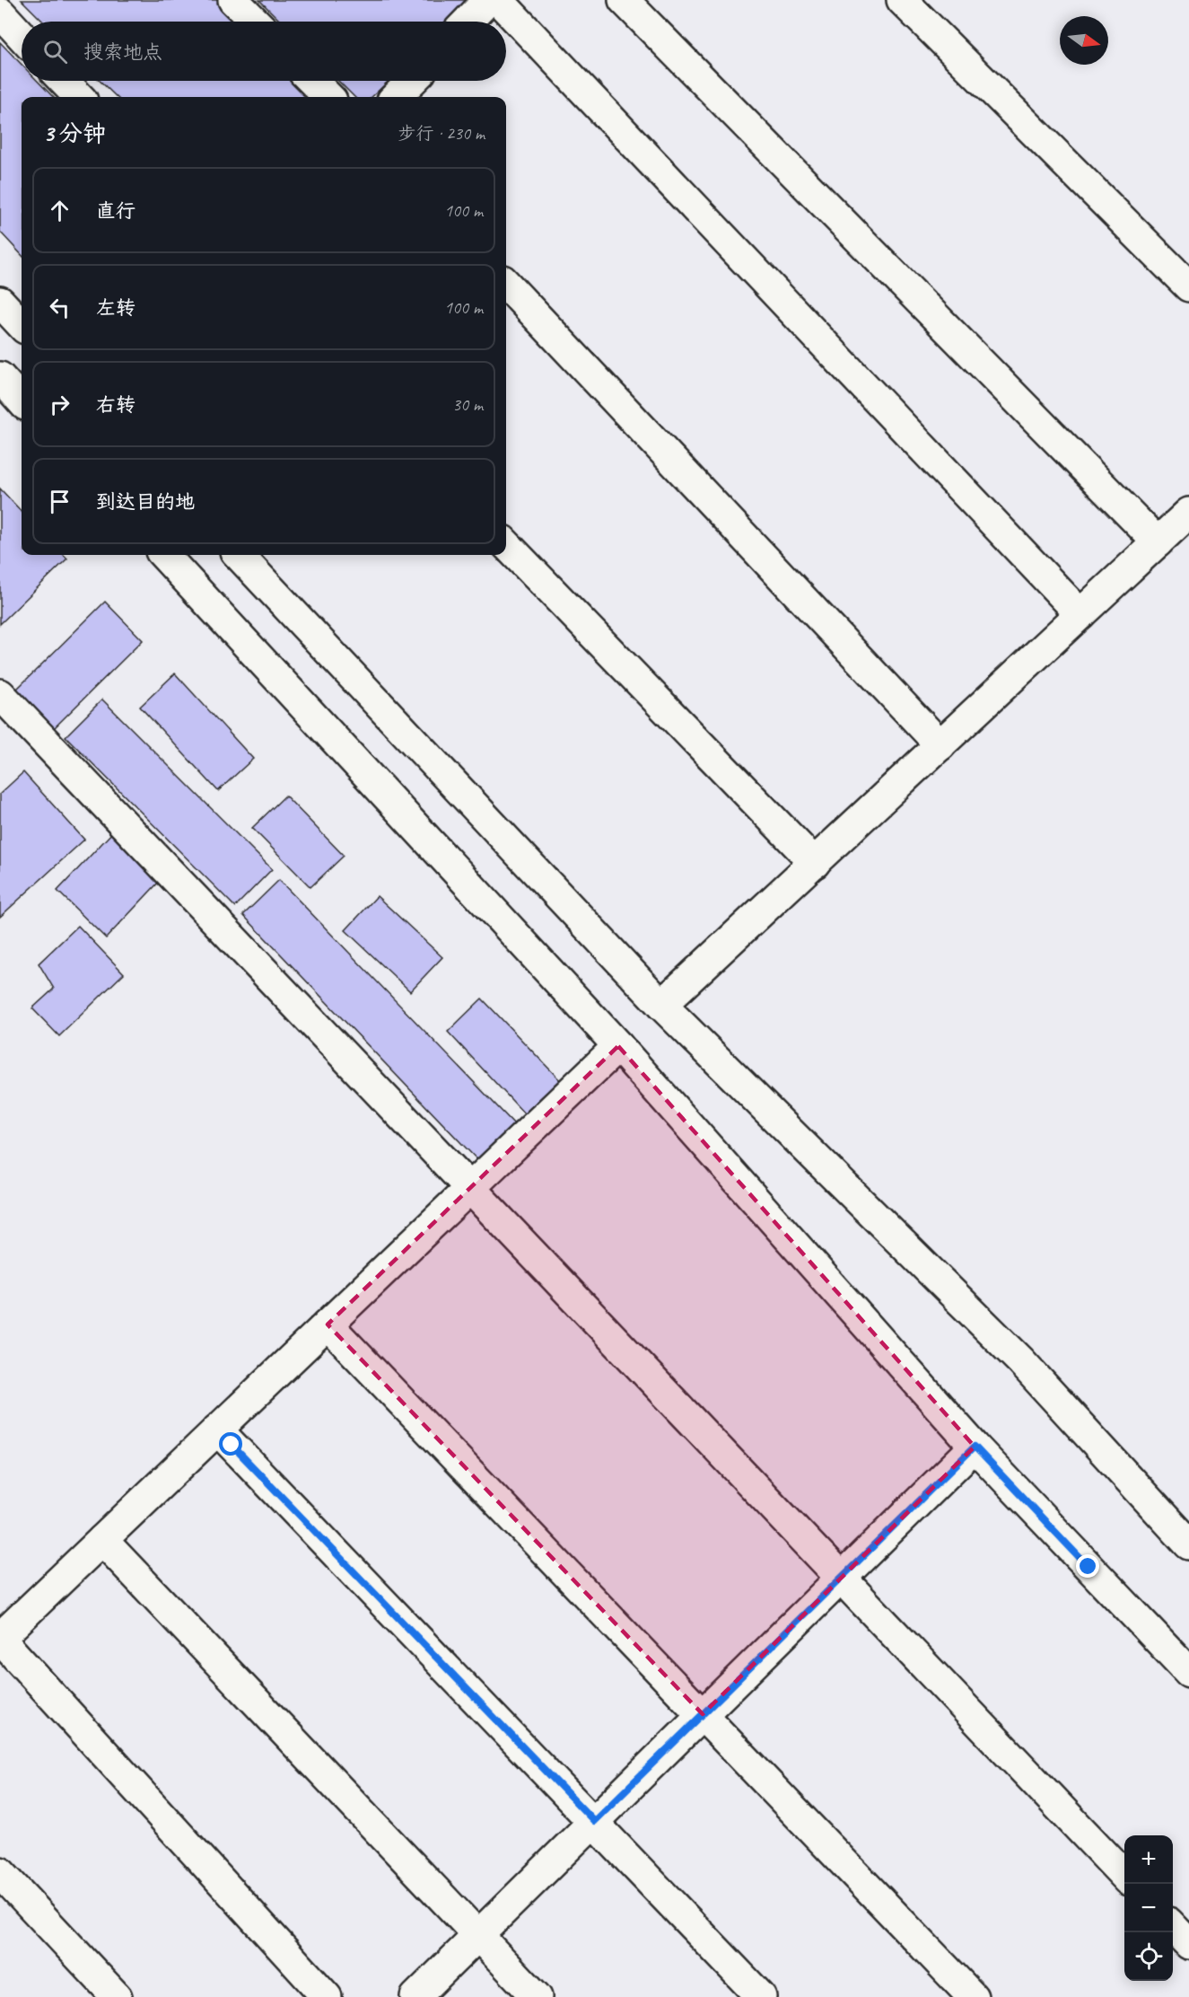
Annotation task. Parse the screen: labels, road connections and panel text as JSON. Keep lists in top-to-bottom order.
{
  "north": "right",
  "page": {
    "search": "搜索地点",
    "heading": ["3 分钟", "步行 · 230 m"],
    "list": [
      ["直行", "100 m"],
      ["左转", "100 m"],
      ["右转", "30 m"],
      "到达目的地"
    ],
    "map_buttons": ["+", "−"]
  }
}
